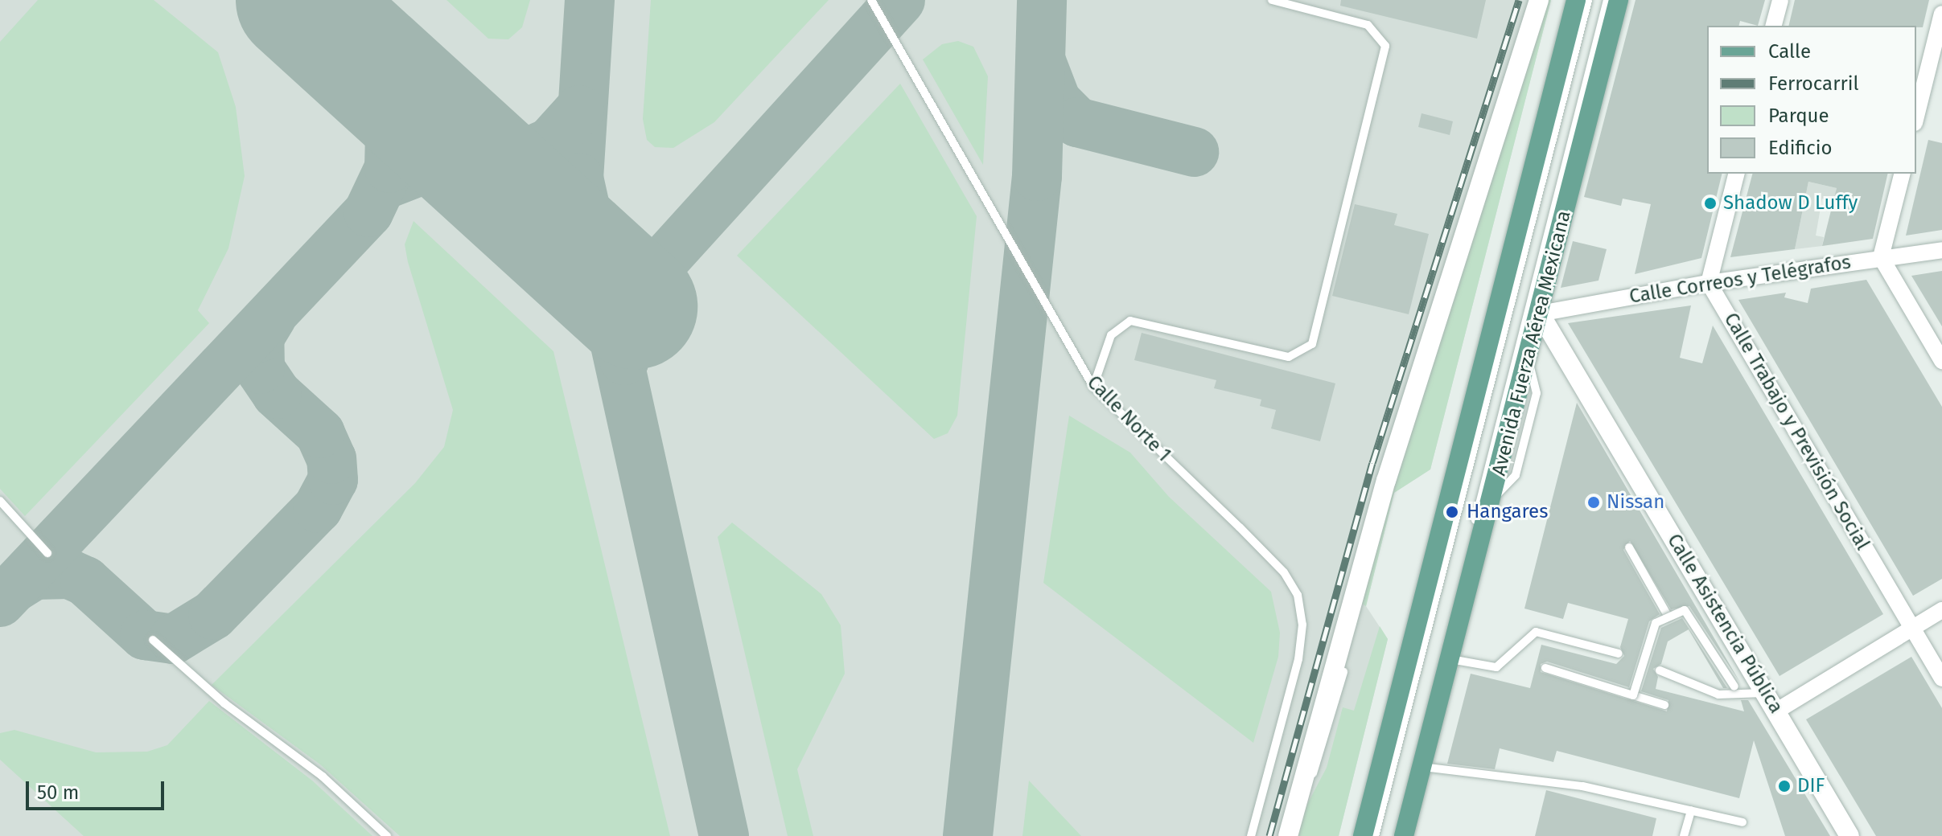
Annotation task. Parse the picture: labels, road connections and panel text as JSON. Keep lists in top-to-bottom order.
{
  "streets": {
    "main road": ["Avenida Fuerza Aérea Mexicana"],
    "street": ["Calle Correos y Telégrafos", "Calle Trabajo y Previsión Social", "Calle Asistencia Pública"],
    "lane": ["Calle Norte 1"]
  },
  "crossings": [
    ["Calle Correos y Telégrafos", "Avenida Fuerza Aérea Mexicana"],
    ["Calle Correos y Telégrafos", "Calle Trabajo y Previsión Social"],
    ["Calle Correos y Telégrafos", "Calle Asistencia Pública"],
    ["Avenida Fuerza Aérea Mexicana", "Calle Asistencia Pública"]
  ],
  "places": [
    "Shadow D Luffy",
    "Nissan",
    "Hangares",
    "DIF"
  ],
  "legend": [
    "Calle",
    "Ferrocarril",
    "Parque",
    "Edificio"
  ],
  "scale_bar": "50 m"
}
